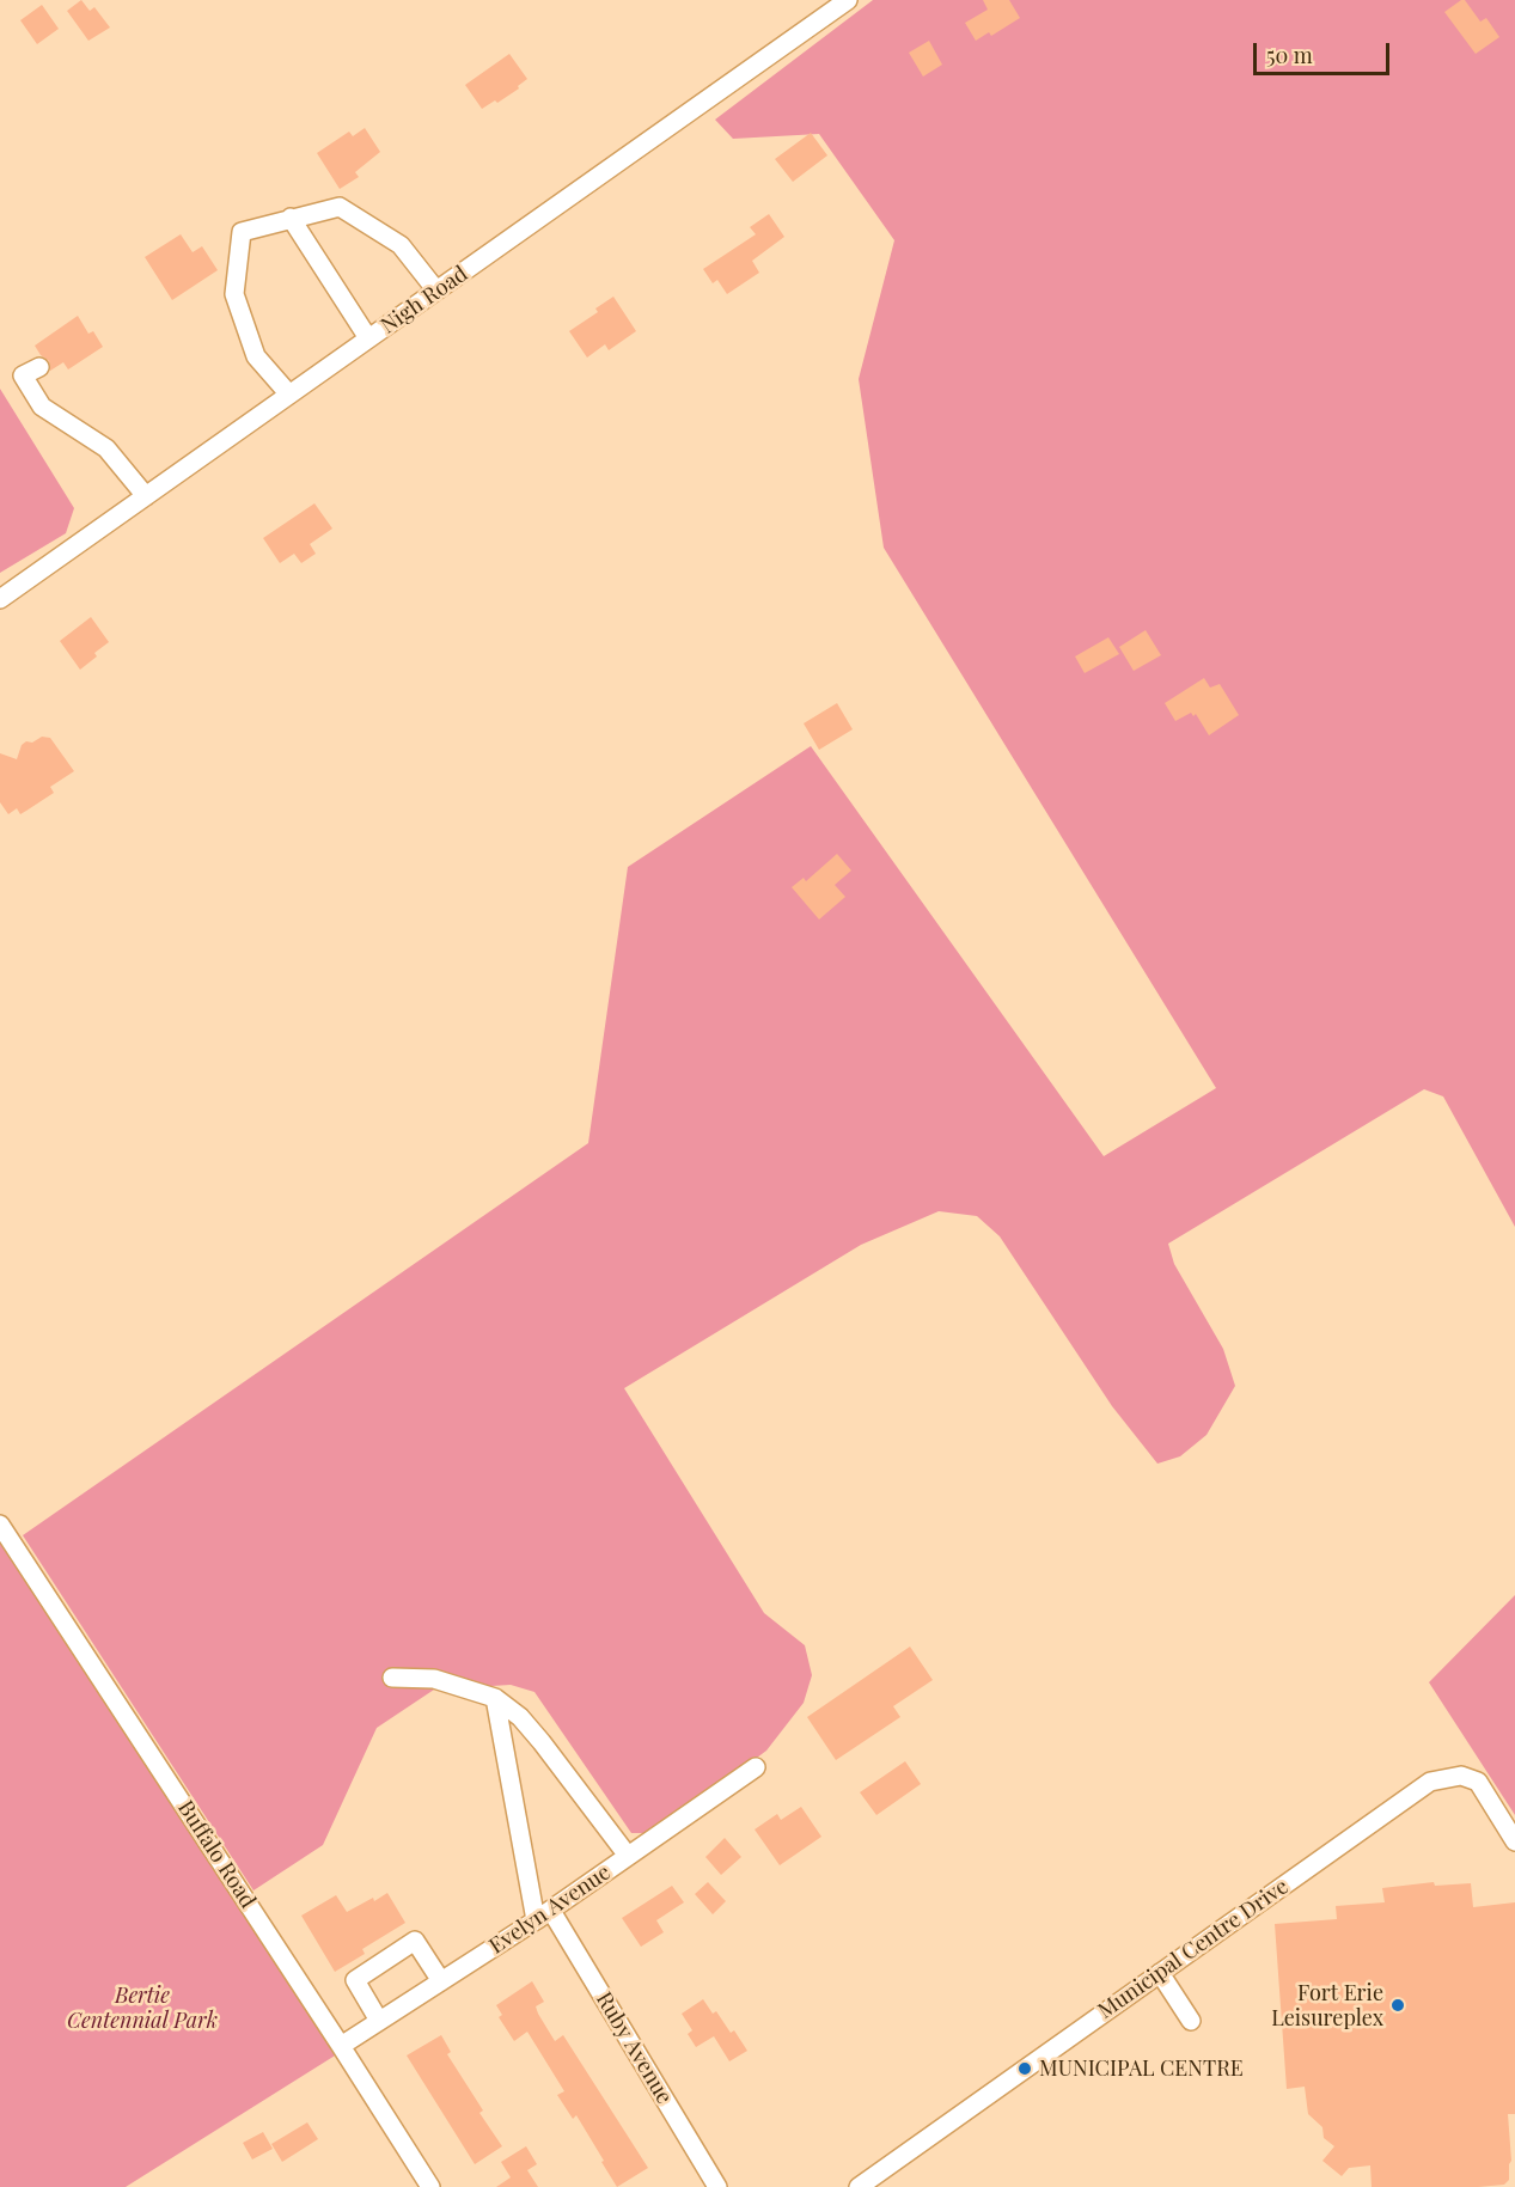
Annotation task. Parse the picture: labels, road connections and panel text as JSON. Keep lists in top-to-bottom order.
{
  "streets": {
    "street": [
      "Nigh Road",
      "Buffalo Road",
      "Evelyn Avenue",
      "Municipal Centre Drive",
      "Ruby Avenue"
    ]
  },
  "crossings": [
    ["Buffalo Road", "Evelyn Avenue"],
    ["Evelyn Avenue", "Ruby Avenue"]
  ],
  "parks": ["Bertie Centennial Park"],
  "places": ["Fort Erie Leisureplex", "MUNICIPAL CENTRE"],
  "scale_bar": "50 m"
}
